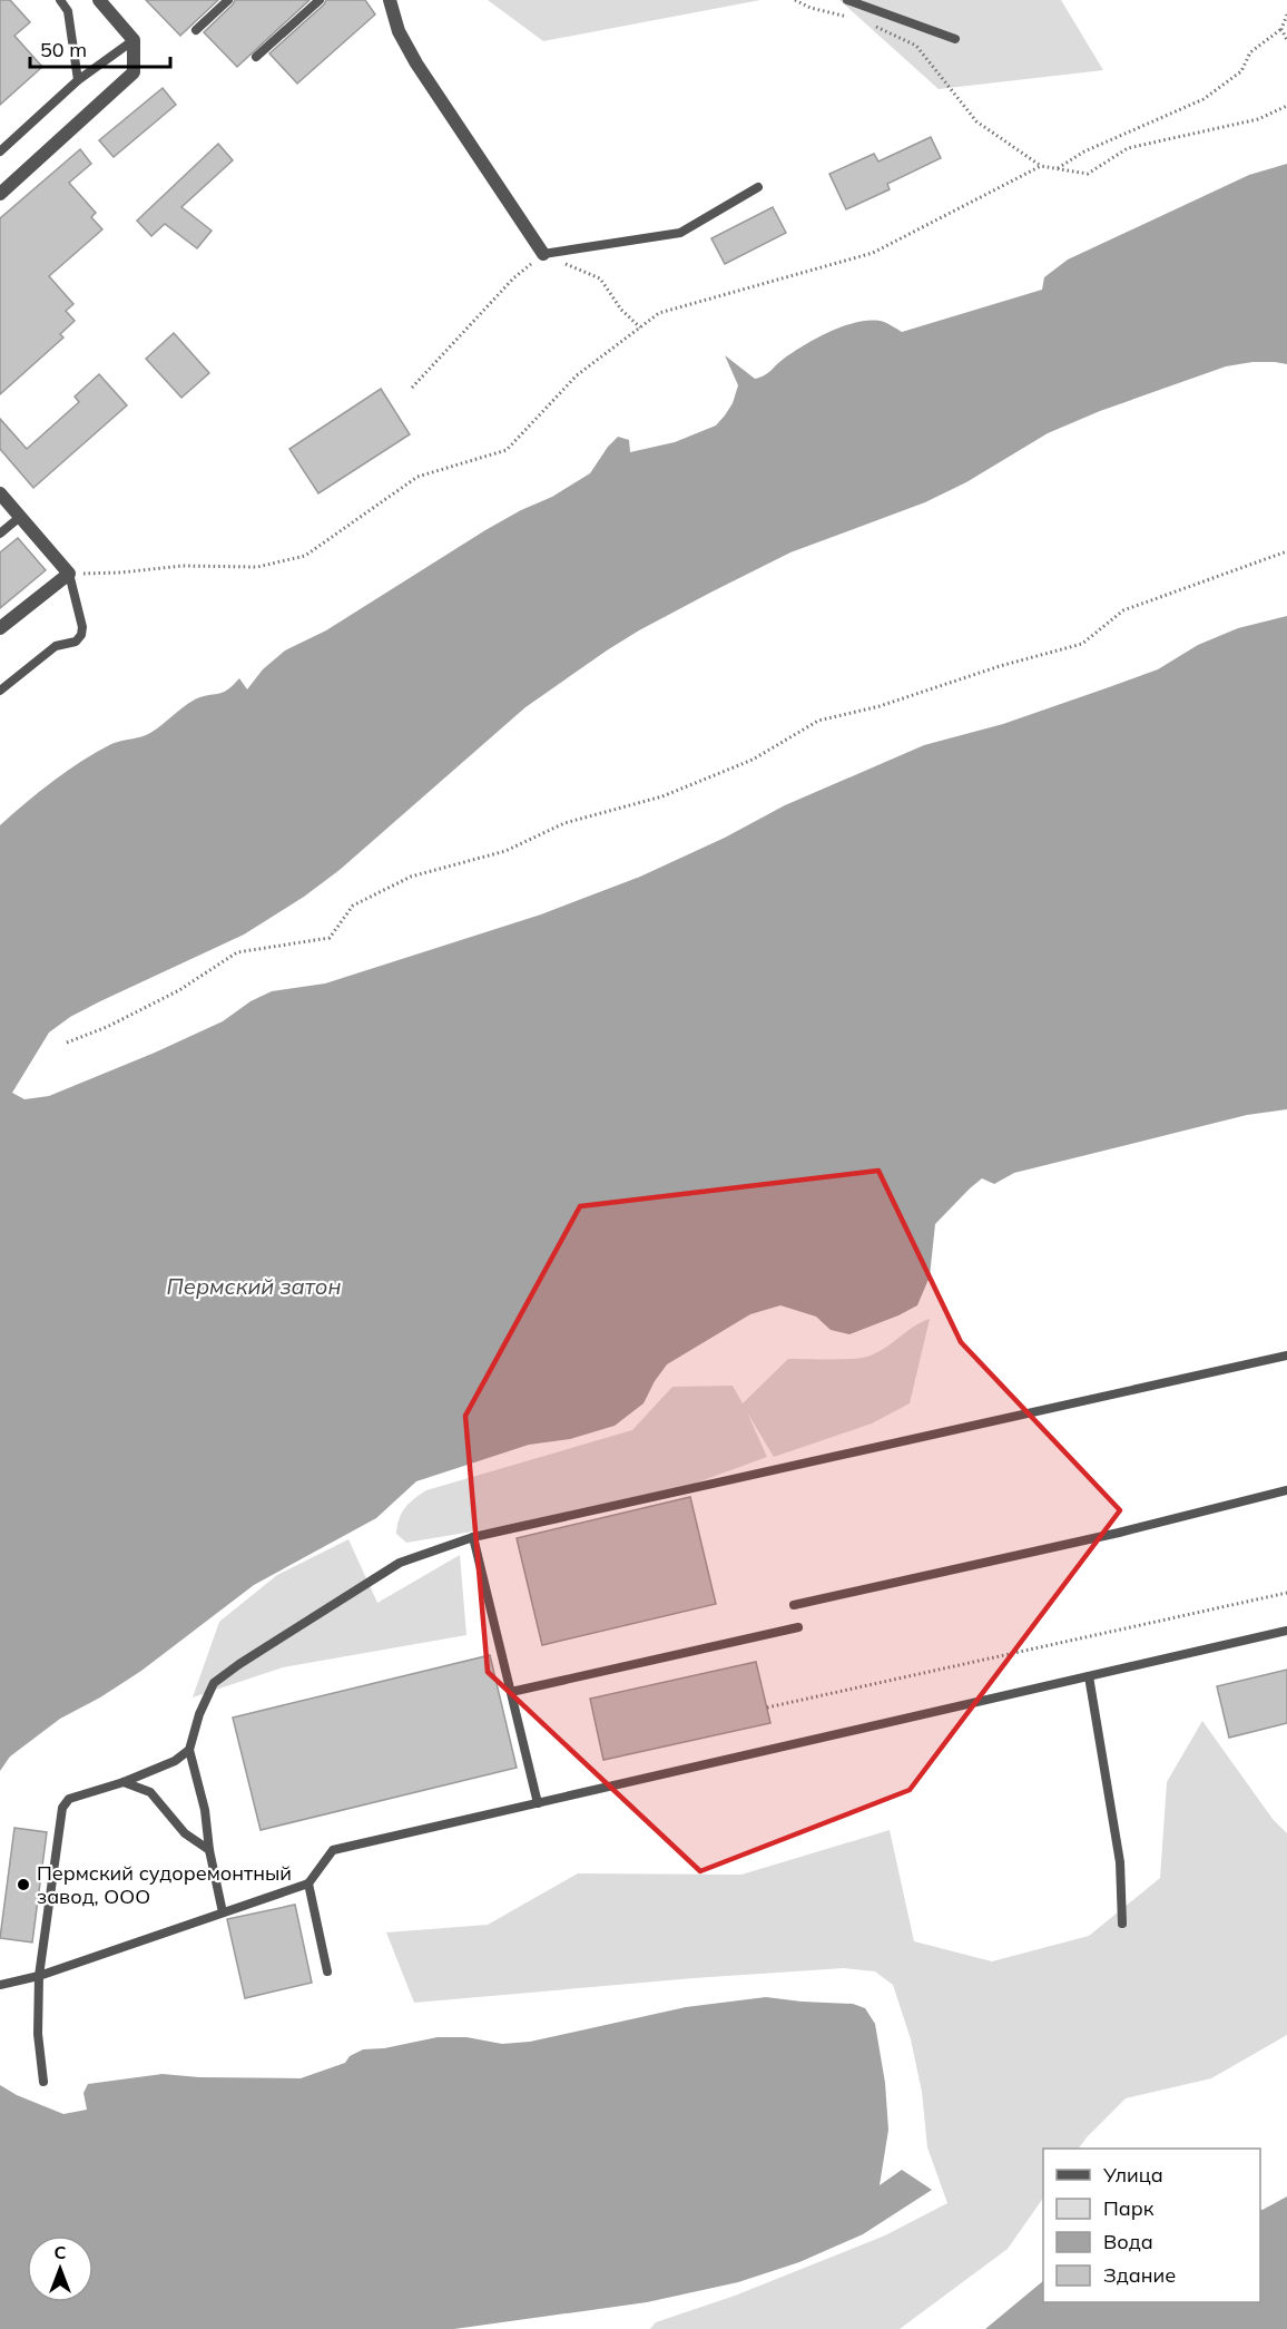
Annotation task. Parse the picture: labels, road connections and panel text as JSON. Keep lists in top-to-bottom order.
{
  "water": ["Пермский затон"],
  "places": ["Пермский судоремонтный завод, ООО"],
  "legend": [
    "Улица",
    "Парк",
    "Вода",
    "Здание"
  ],
  "scale_bar": "50 m",
  "north": "top"
}
